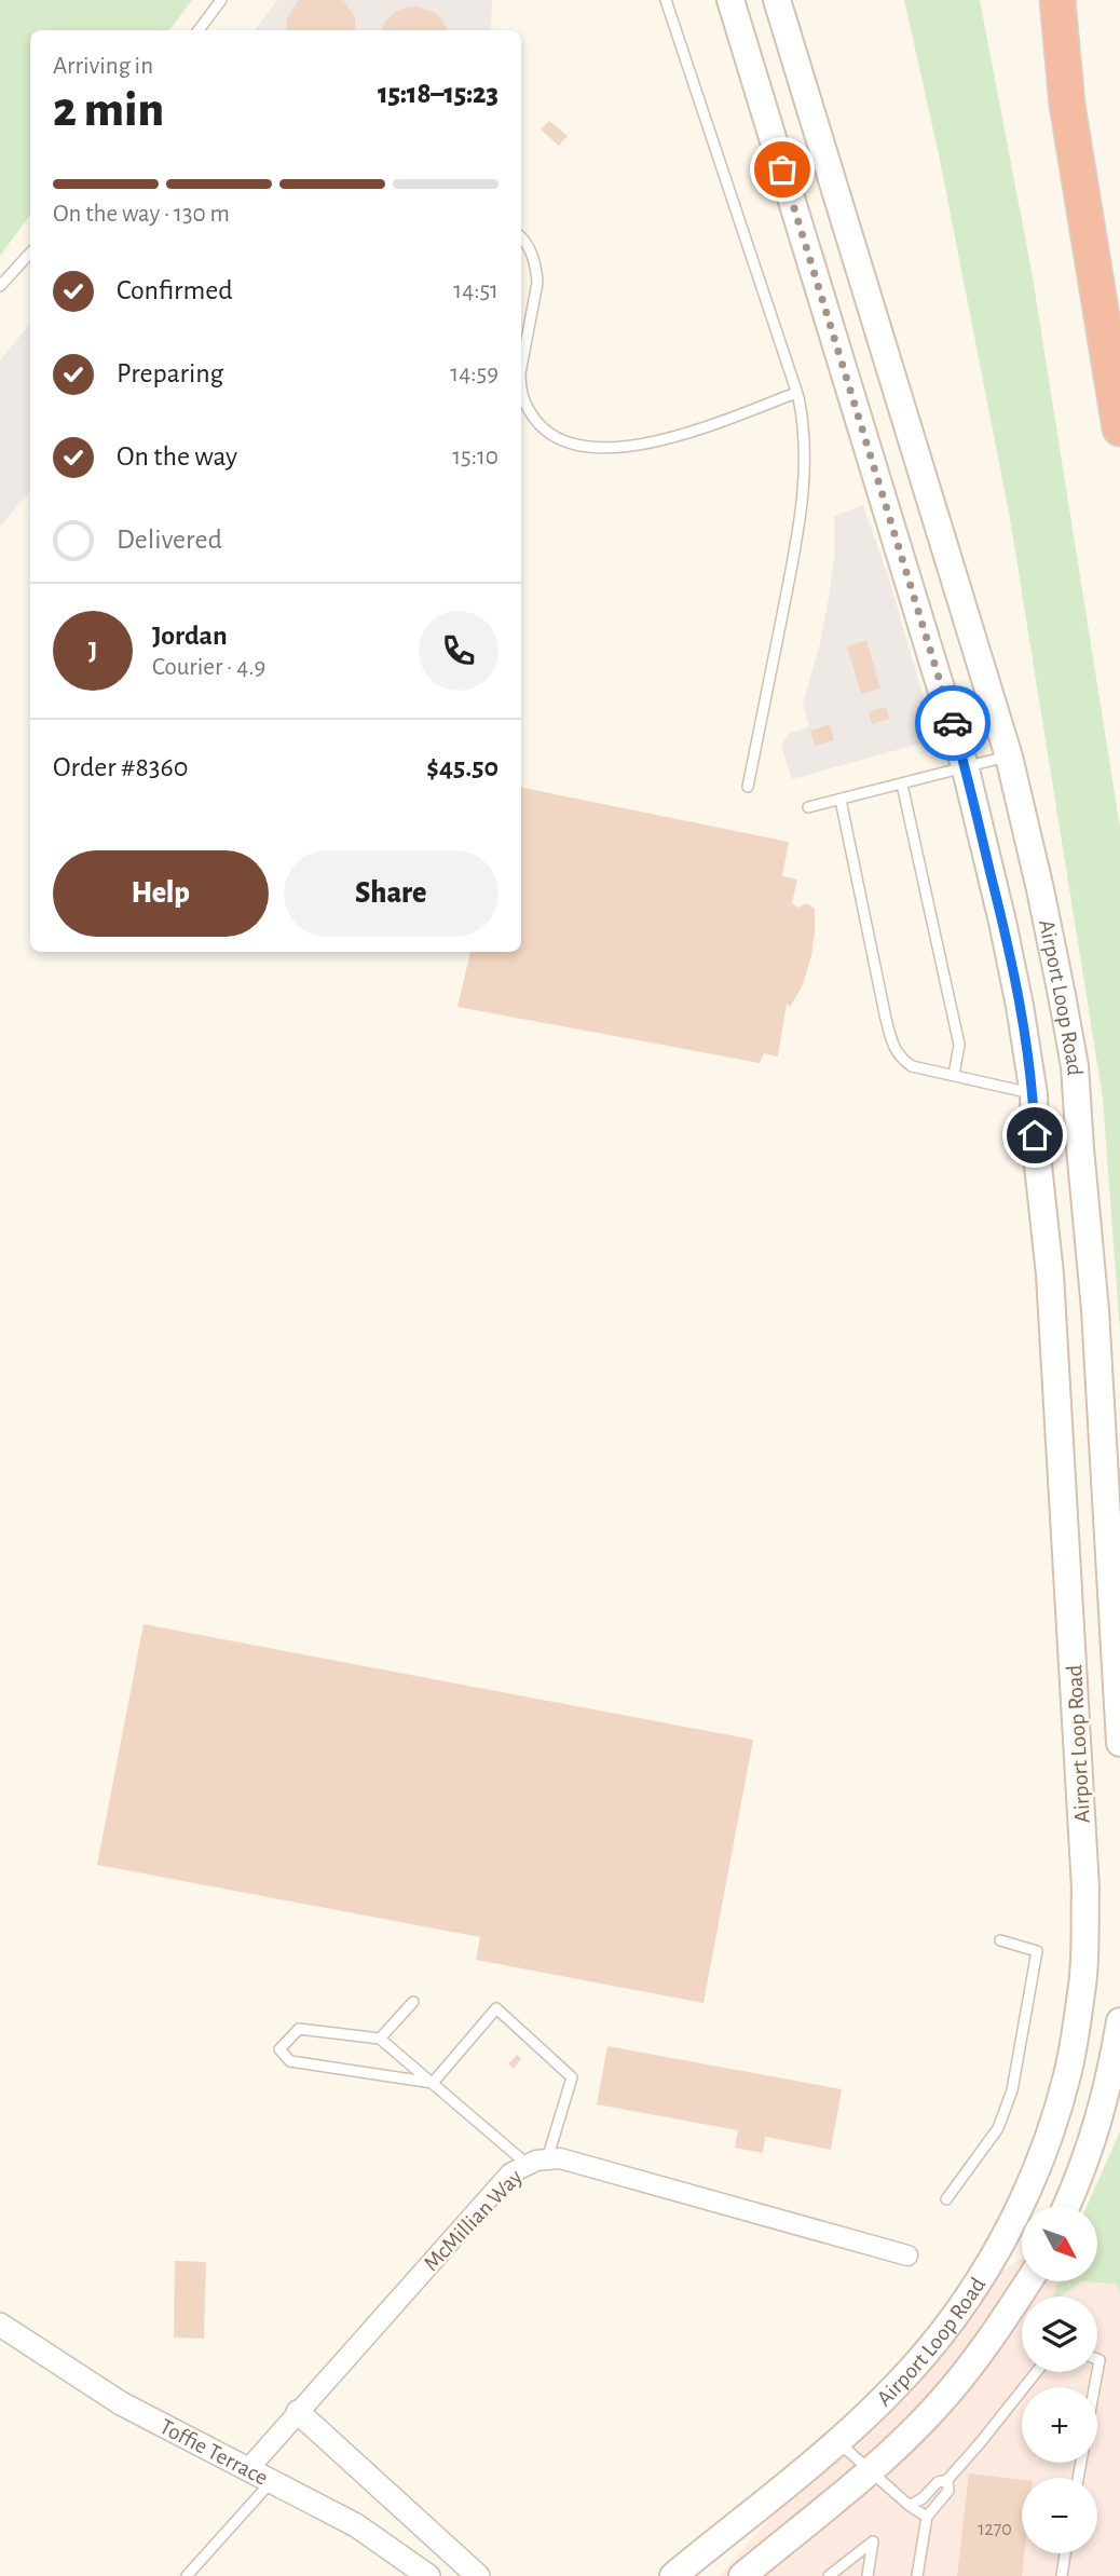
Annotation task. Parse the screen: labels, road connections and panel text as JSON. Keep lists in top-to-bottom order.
{
  "streets": {
    "main road": ["Airport Loop Road"],
    "street": ["McMillian Way", "Toffie Terrace"]
  },
  "crossings": [
    ["McMillian Way", "Toffie Terrace"]
  ],
  "house_numbers": ["1270"],
  "north": "bottom right",
  "page": {
    "heading": ["2 min", "Arriving in", "15:18–15:23"],
    "panel": [
      "Jordan",
      "Courier · 4.9",
      "Order #8360",
      "$45.50"
    ],
    "bar": "On the way · 130 m",
    "list": [
      ["Confirmed", "14:51"],
      ["Preparing", "14:59"],
      ["On the way", "15:10"],
      "Delivered"
    ],
    "round": "J",
    "buttons": ["Help", "Share"],
    "map_buttons": ["+", "−"]
  }
}
